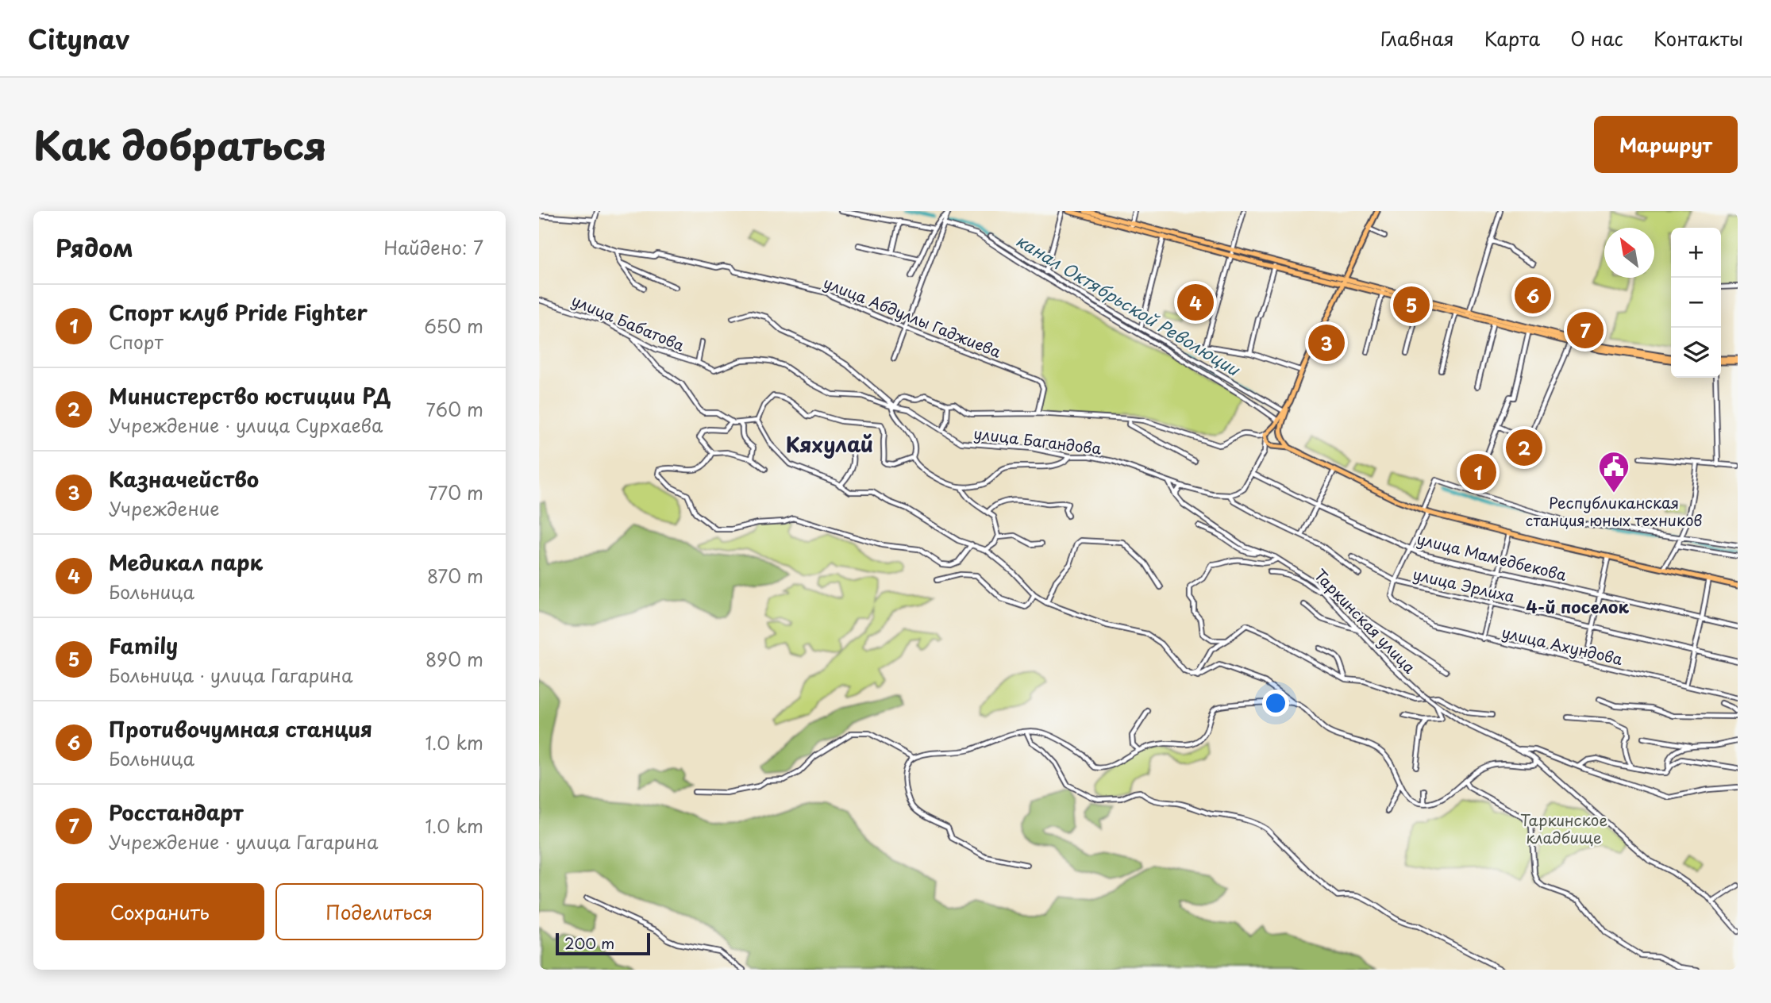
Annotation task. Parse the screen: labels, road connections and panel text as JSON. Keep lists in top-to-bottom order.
{
  "streets": {
    "street": [
      "улица Абдуллы Гаджиева",
      "улица Бабатова",
      "улица Багандова",
      "улица Мамедбекова",
      "улица Эрлиха",
      "Таркинская улица",
      "улица Ахундова"
    ]
  },
  "crossings": [
    ["улица Бабатова", "улица Багандова"],
    ["улица Багандова", "Таркинская улица"],
    ["улица Эрлиха", "улица Ахундова"]
  ],
  "districts": ["Кяхулай", "4-й поселок"],
  "water": ["канал Октябрьской Революции"],
  "parks": ["Таркинское кладбище"],
  "places": {
    "public building": ["Республиканская станция юных техников"]
  },
  "scale_bar": "200 m",
  "north": "top left",
  "page": {
    "header": "Citynav",
    "nav": [
      "Главная",
      "Карта",
      "О нас",
      "Контакты"
    ],
    "title": "Как добраться",
    "buttons": [
      "Маршрут",
      ["Сохранить", "Поделиться"]
    ],
    "heading": ["Рядом", "Найдено: 7"],
    "map_buttons": ["+", "−"],
    "pins": [
      "6",
      "4",
      "5",
      "7",
      "3",
      "2",
      "1"
    ],
    "list": [
      {
        "mark": "1",
        "name": "Спорт клуб Pride Fighter",
        "note": "Спорт",
        "value": "650 m"
      },
      {
        "mark": "2",
        "name": "Министерство юстиции РД",
        "note": "Учреждение · улица Сурхаева",
        "value": "760 m"
      },
      {
        "mark": "3",
        "name": "Казначейство",
        "note": "Учреждение",
        "value": "770 m"
      },
      {
        "mark": "4",
        "name": "Медикал парк",
        "note": "Больница",
        "value": "870 m"
      },
      {
        "mark": "5",
        "name": "Family",
        "note": "Больница · улица Гагарина",
        "value": "890 m"
      },
      {
        "mark": "6",
        "name": "Противочумная станция",
        "note": "Больница",
        "value": "1.0 km"
      },
      {
        "mark": "7",
        "name": "Росстандарт",
        "note": "Учреждение · улица Гагарина",
        "value": "1.0 km"
      }
    ],
    "scale": "200 m"
  }
}
